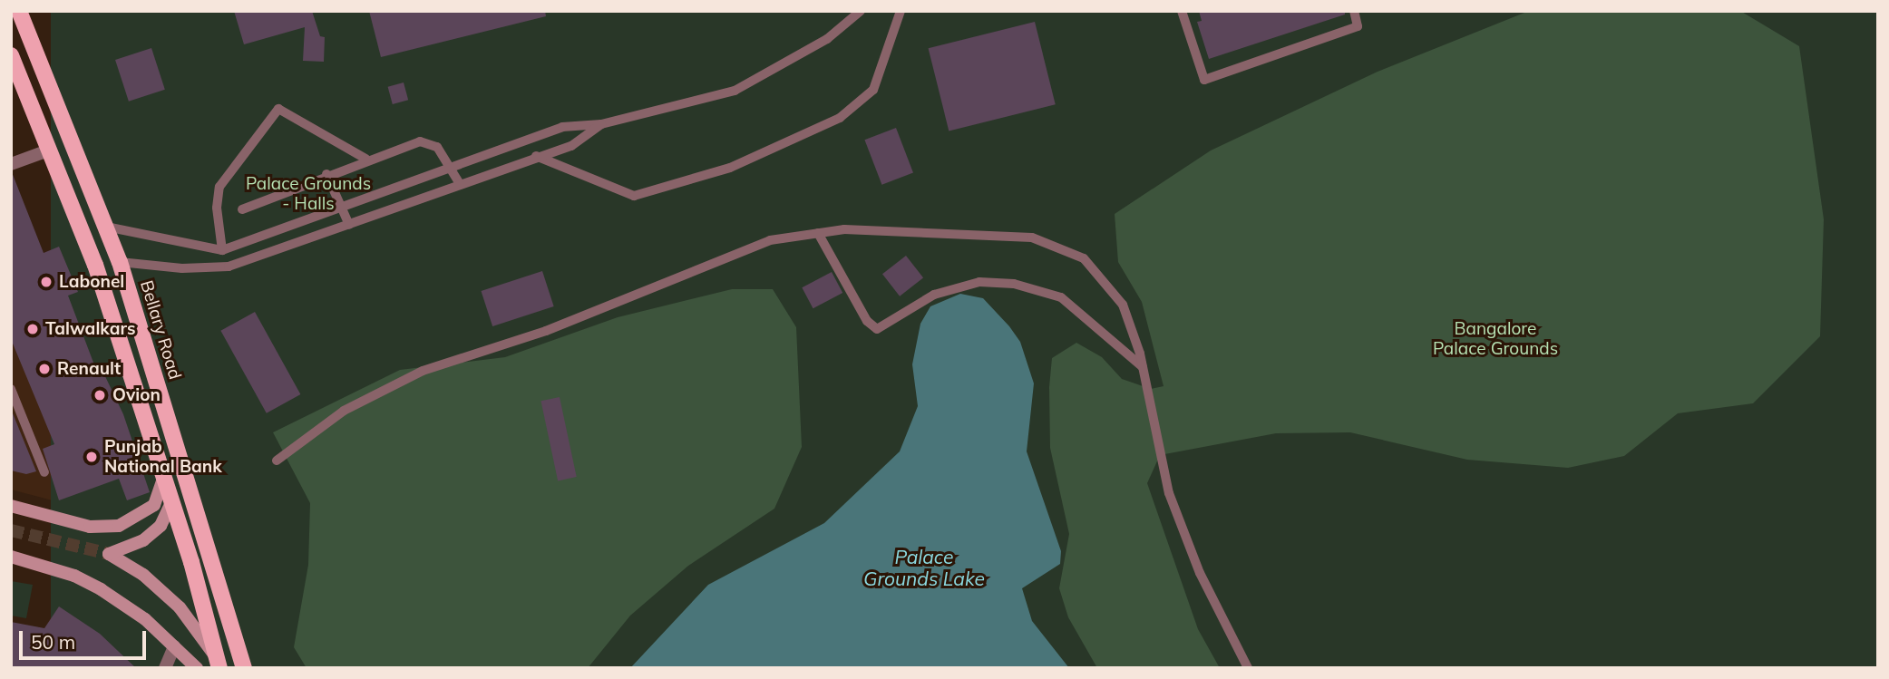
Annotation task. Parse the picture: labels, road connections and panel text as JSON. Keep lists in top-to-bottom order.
{
  "streets": {
    "main road": ["Bellary Road"]
  },
  "water": ["Palace Grounds Lake"],
  "parks": ["Palace Grounds - Halls", "Bangalore Palace Grounds"],
  "places": [
    "Labonel",
    "Talwalkars",
    "Renault",
    "Ovion",
    "Punjab National Bank"
  ],
  "scale_bar": "50 m"
}
